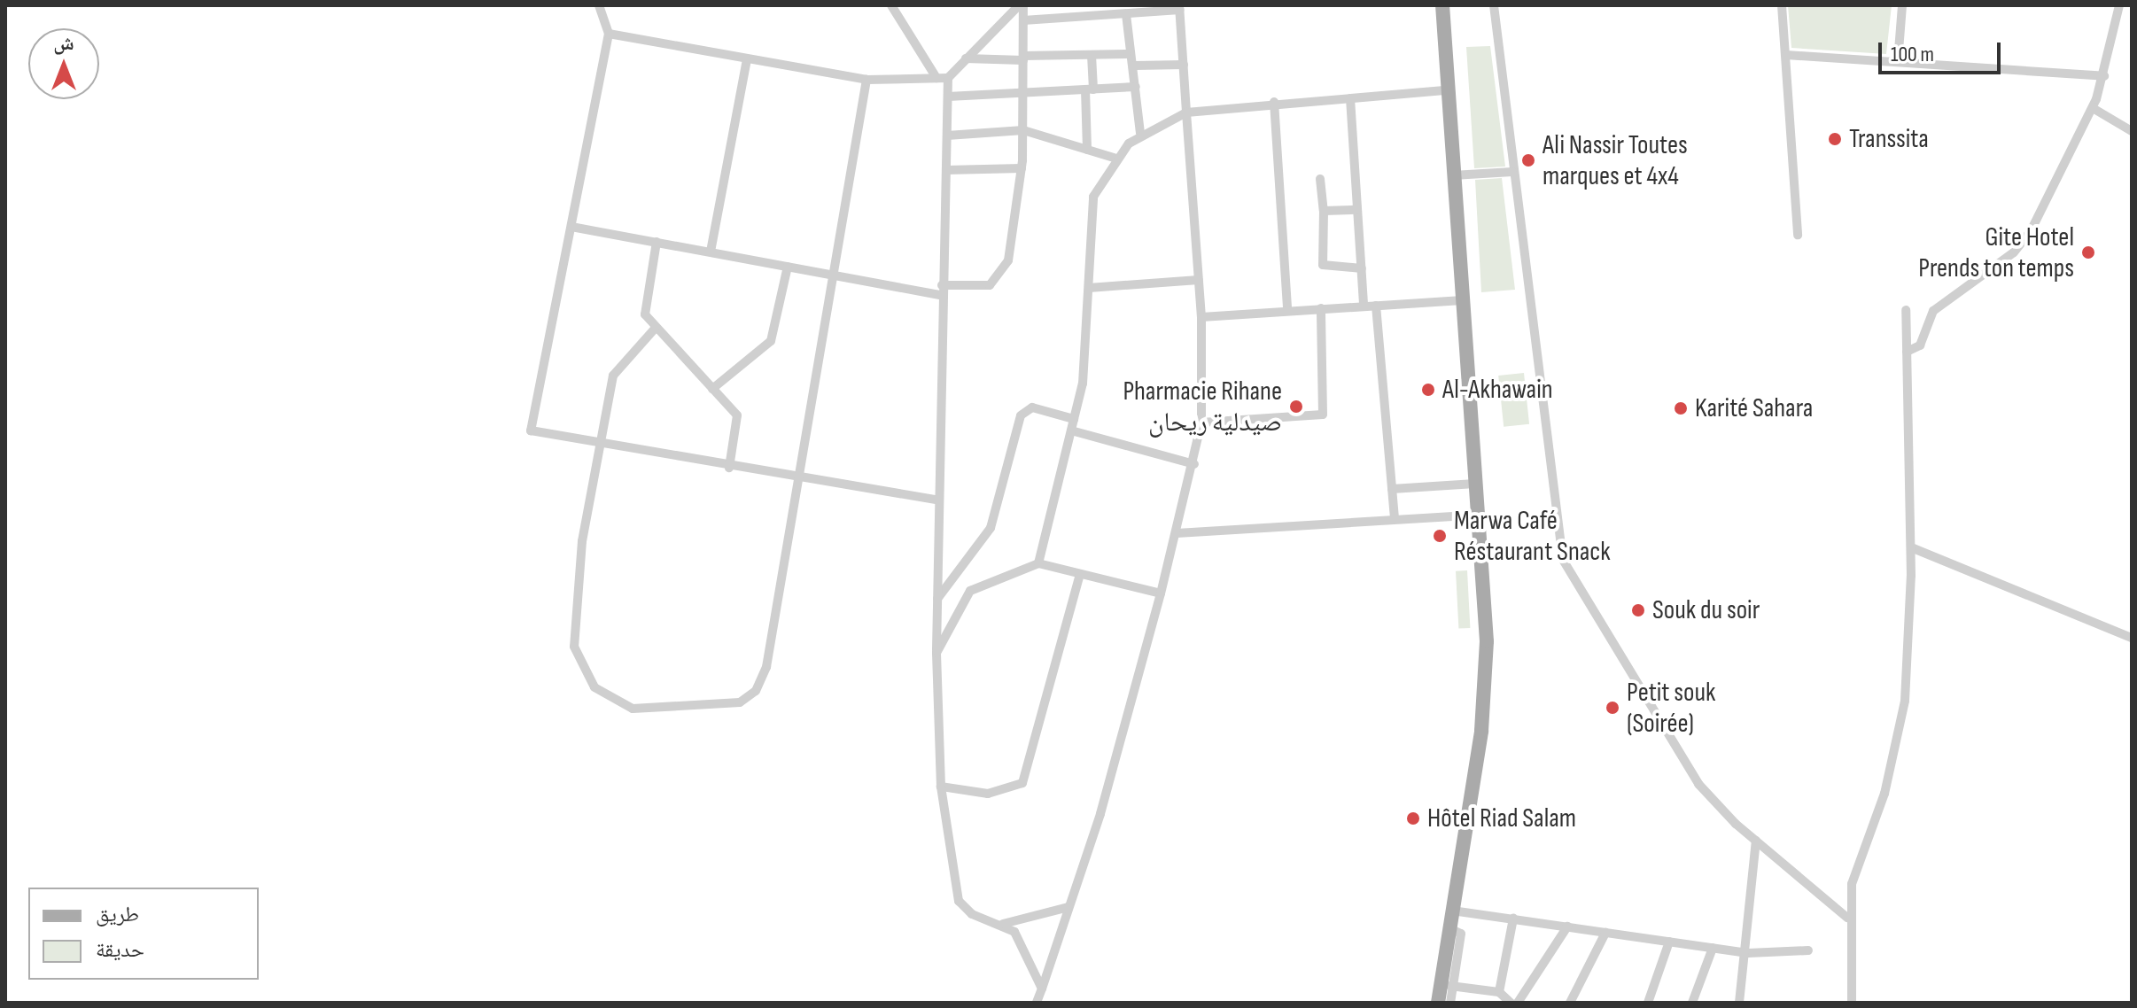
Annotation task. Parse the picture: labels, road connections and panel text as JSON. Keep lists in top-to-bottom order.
{
  "places": [
    "Transsita",
    "Ali Nassir Toutes marques et 4x4",
    "Gite Hotel Prends ton temps",
    "Al-Akhawain",
    "Pharmacie Rihane صيدلية ريحان",
    "Karité Sahara",
    "Marwa Café Réstaurant Snack",
    "Souk du soir",
    "Petit souk (Soirée)",
    "Hôtel Riad Salam"
  ],
  "legend": ["طريق", "حديقة"],
  "scale_bar": "100 m",
  "north": "top"
}
